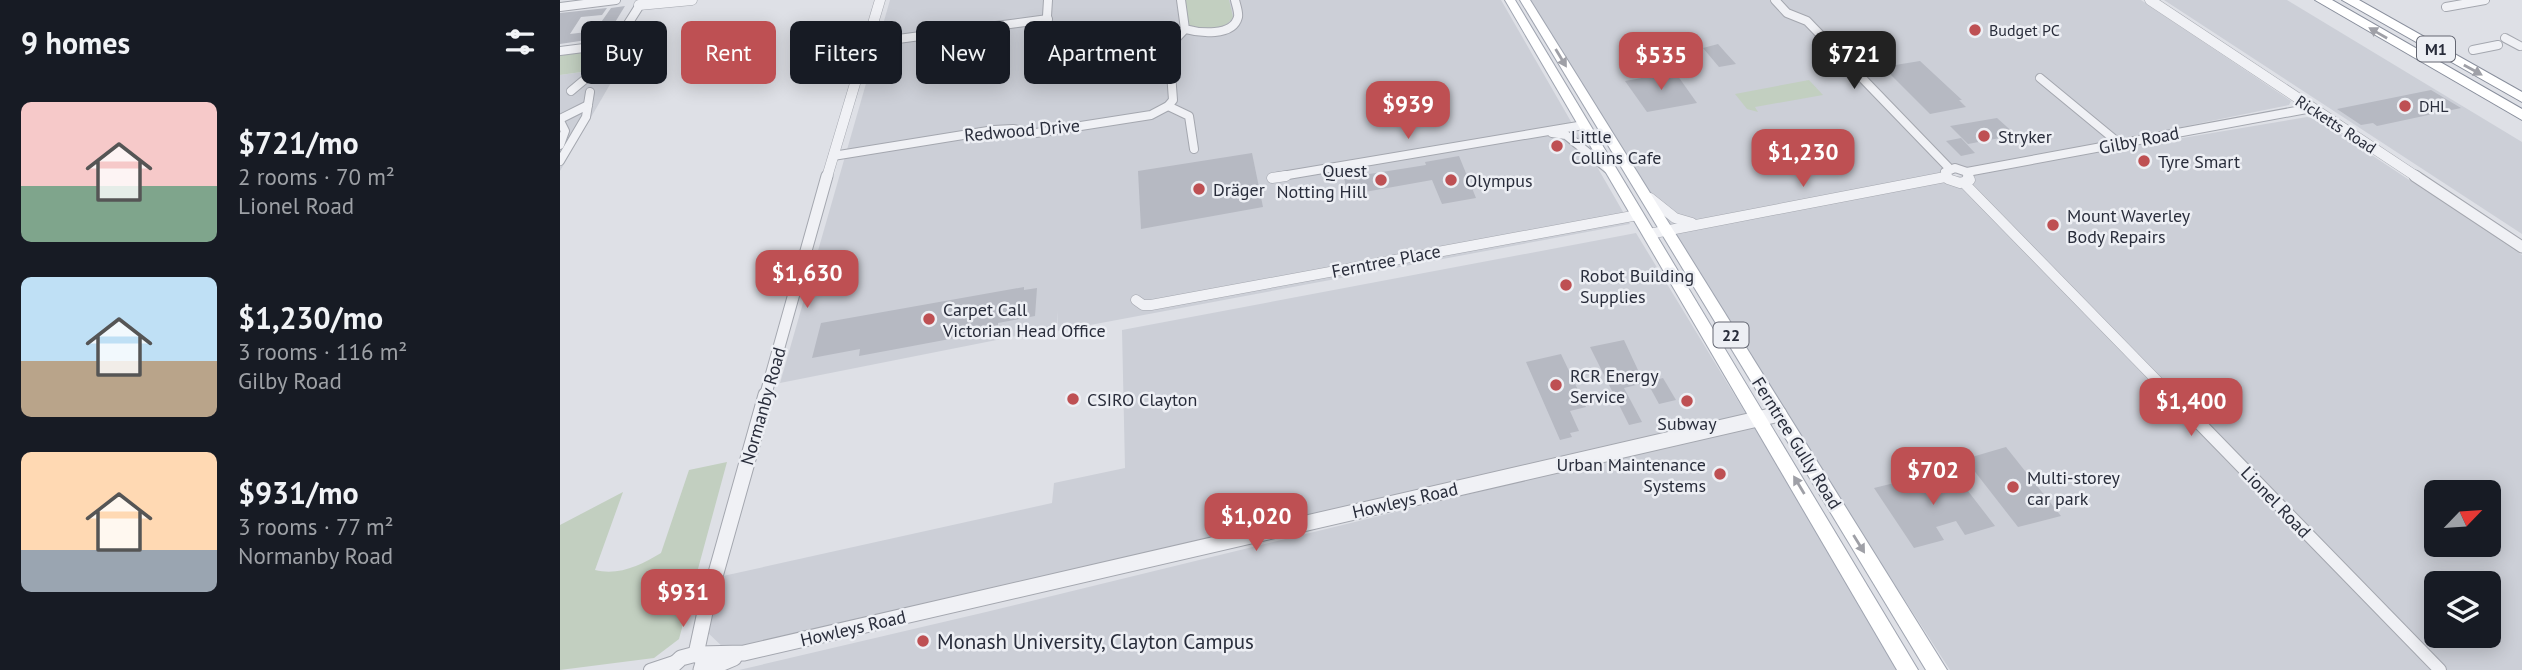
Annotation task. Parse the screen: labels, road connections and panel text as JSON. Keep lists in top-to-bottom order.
{
  "streets": {
    "highway": ["M1"],
    "main road": ["22", "Ferntree Gully Road"],
    "street": [
      "Ricketts Road",
      "Redwood Drive",
      "Gilby Road",
      "Ferntree Place",
      "Normanby Road",
      "Howleys Road",
      "Lionel Road"
    ]
  },
  "crossings": [
    ["Ricketts Road", "Gilby Road"],
    ["Redwood Drive", "Normanby Road"],
    ["Gilby Road", "Lionel Road"],
    ["Ferntree Place", "Ferntree Gully Road"],
    ["Normanby Road", "Howleys Road"],
    ["Ferntree Gully Road", "Howleys Road"]
  ],
  "places": [
    "Budget PC",
    "DHL",
    "Stryker",
    "Little Collins Cafe",
    "Tyre Smart",
    "Quest Notting Hill",
    "Olympus",
    "Dräger",
    "Mount Waverley Body Repairs",
    "Robot Building Supplies",
    "Carpet Call Victorian Head Office",
    "RCR Energy Service",
    "CSIRO Clayton",
    "Subway",
    "Urban Maintenance Systems",
    "Multi-storey car park",
    "Monash University, Clayton Campus"
  ],
  "north": "top right",
  "page": {
    "heading": "9 homes",
    "chip": [
      "Buy",
      "Rent",
      "Filters",
      "New",
      "Apartment"
    ],
    "price": [
      "$721",
      "$535",
      "$939",
      "$1,230",
      "$1,630",
      "$1,400",
      "$702",
      "$1,020",
      "$931"
    ],
    "list": [
      {
        "name": "$721/mo",
        "note": "2 rooms · 70 m² · Lionel Road"
      },
      {
        "name": "$1,230/mo",
        "note": "3 rooms · 116 m² · Gilby Road"
      },
      {
        "name": "$931/mo",
        "note": "3 rooms · 77 m² · Normanby Road"
      }
    ]
  }
}
